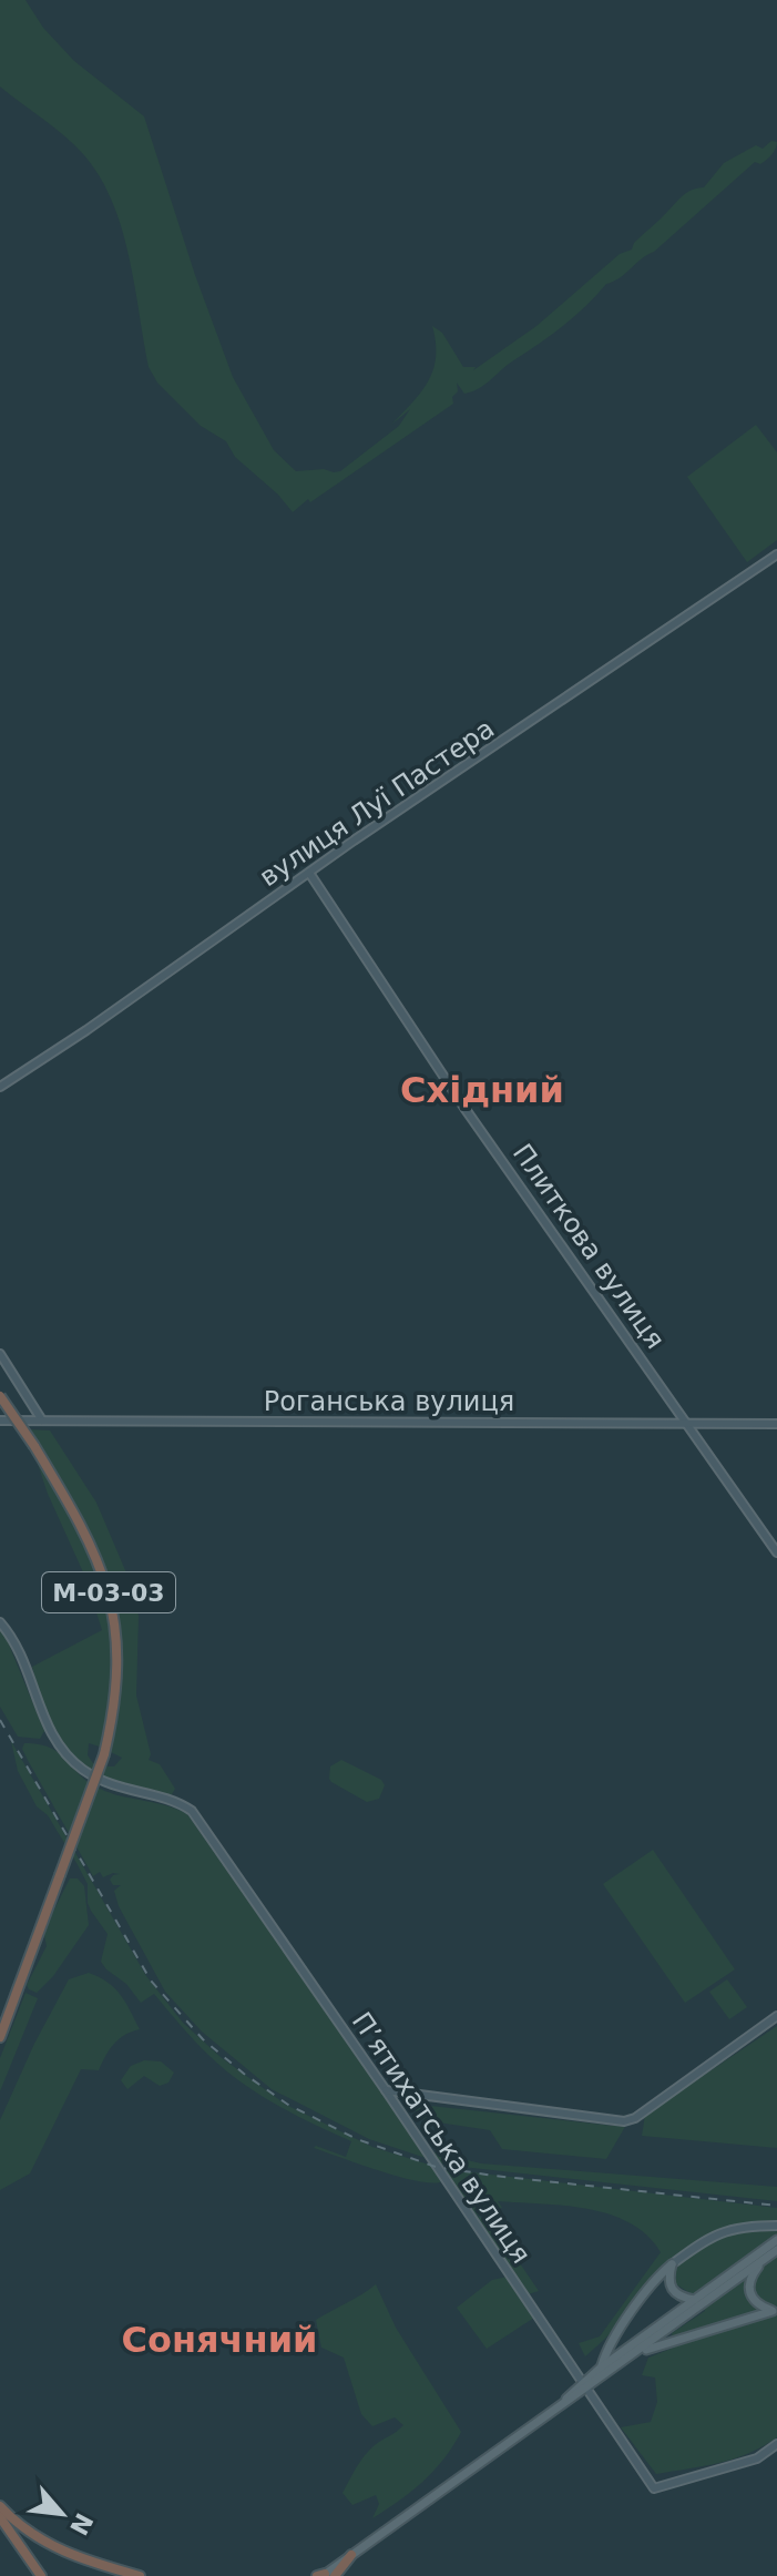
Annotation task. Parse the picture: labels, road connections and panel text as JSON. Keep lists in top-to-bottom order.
{
  "streets": {
    "highway": ["М-03-03"],
    "street": [
      "вулиця Луї Пастера",
      "Плиткова вулиця",
      "Роганська вулиця",
      "П’ятихатська вулиця"
    ]
  },
  "crossings": [
    ["вулиця Луї Пастера", "Плиткова вулиця"],
    ["Плиткова вулиця", "Роганська вулиця"]
  ],
  "districts": ["Східний", "Сонячний"],
  "north": "bottom right"
}
